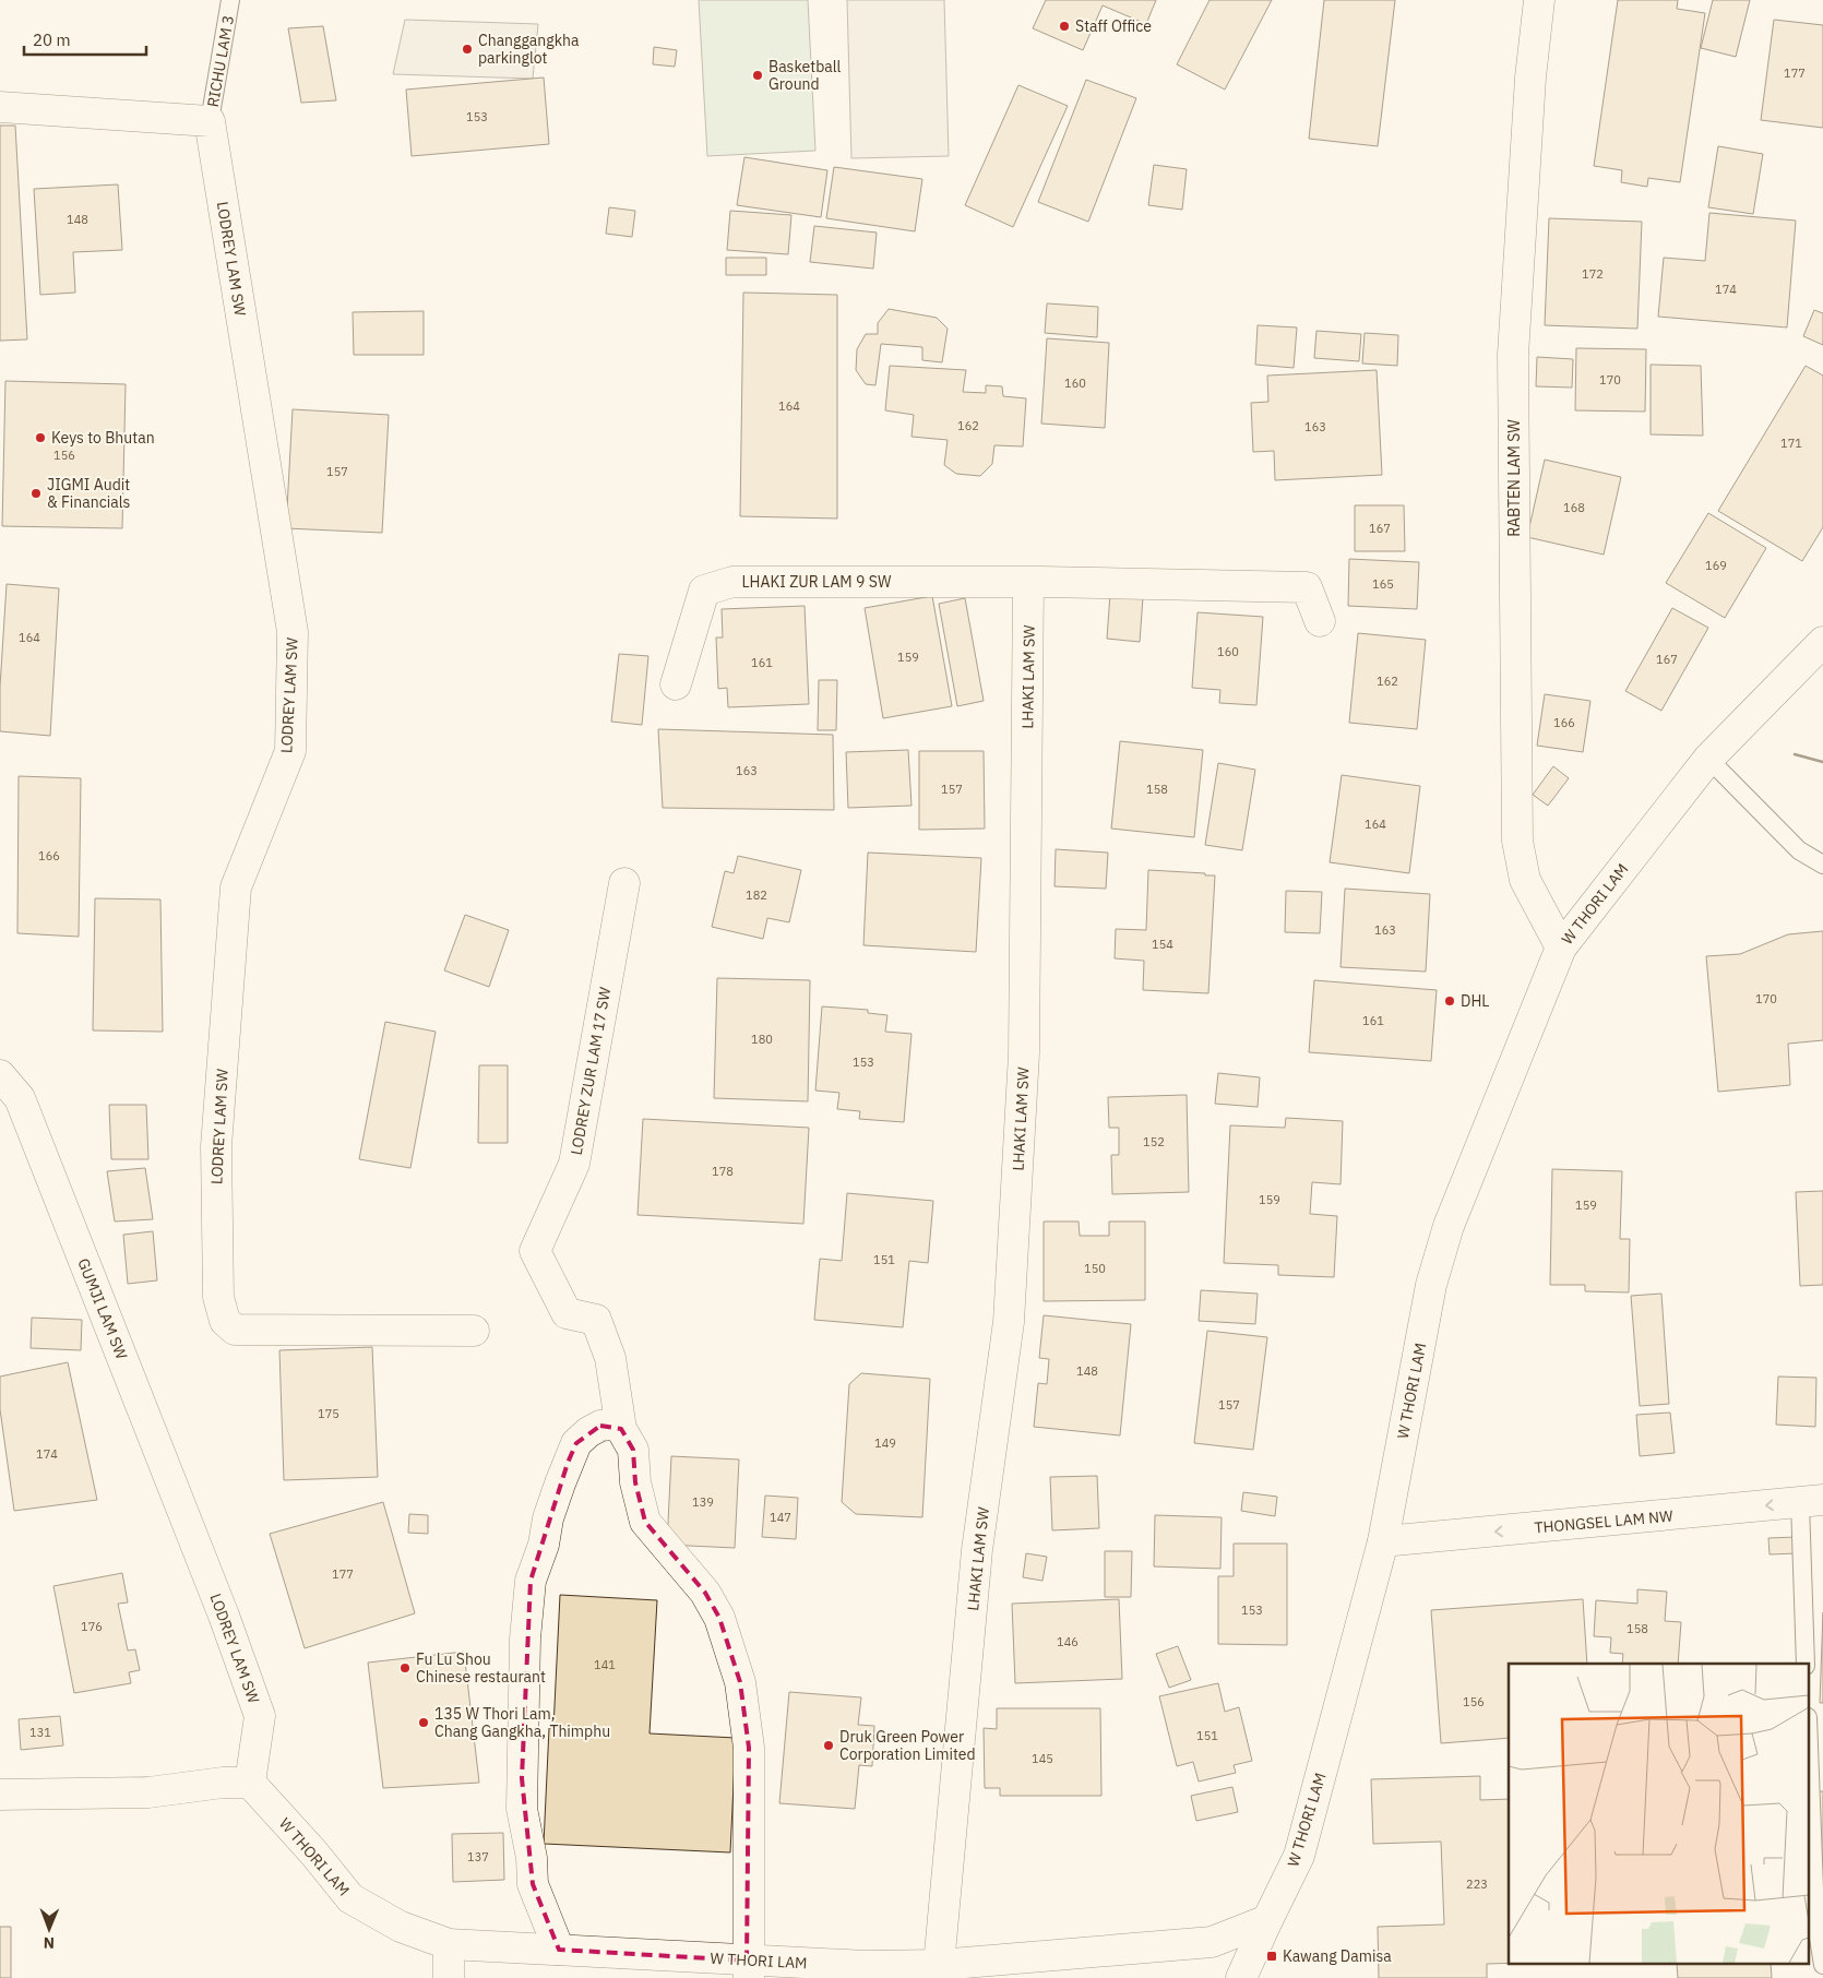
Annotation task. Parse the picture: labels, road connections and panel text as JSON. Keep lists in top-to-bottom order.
{
  "streets": {
    "street": [
      "LODREY LAM SW",
      "RABTEN LAM SW",
      "LHAKI ZUR LAM 9 SW",
      "LHAKI LAM SW",
      "W THORI LAM",
      "LODREY ZUR LAM 17 SW",
      "GUMJI LAM SW",
      "THONGSEL LAM NW"
    ],
    "lane": ["RICHU LAM 3"]
  },
  "crossings": [
    ["RICHU LAM 3", "LODREY LAM SW"],
    ["LODREY LAM SW", "W THORI LAM"],
    ["LODREY LAM SW", "GUMJI LAM SW"],
    ["RABTEN LAM SW", "W THORI LAM"],
    ["LHAKI ZUR LAM 9 SW", "LHAKI LAM SW"],
    ["LHAKI LAM SW", "W THORI LAM"],
    ["W THORI LAM", "THONGSEL LAM NW"]
  ],
  "one_way": ["THONGSEL LAM NW"],
  "places": {
    "other": [
      "Staff Office",
      "Changgangkha parkinglot",
      "Basketball Ground",
      "Keys to Bhutan",
      "JIGMI Audit & Financials",
      "DHL",
      "Fu Lu Shou Chinese restaurant",
      "135 W Thori Lam, Chang Gangkha, Thimphu",
      "Druk Green Power Corporation Limited"
    ],
    "transit": ["Kawang Damisa"]
  },
  "house_numbers": [
    "177",
    "153",
    "148",
    "172",
    "174",
    "170",
    "160",
    "164",
    "162",
    "163",
    "171",
    "156",
    "157",
    "168",
    "167",
    "169",
    "165",
    "164",
    "160",
    "159",
    "167",
    "161",
    "162",
    "166",
    "163",
    "157",
    "158",
    "164",
    "166",
    "182",
    "163",
    "154",
    "170",
    "161",
    "180",
    "153",
    "152",
    "178",
    "159",
    "159",
    "151",
    "150",
    "148",
    "157",
    "175",
    "149",
    "174",
    "139",
    "147",
    "177",
    "153",
    "176",
    "158",
    "146",
    "141",
    "156",
    "131",
    "151",
    "145",
    "137",
    "223"
  ],
  "scale_bar": "20 m",
  "north": "bottom"
}
